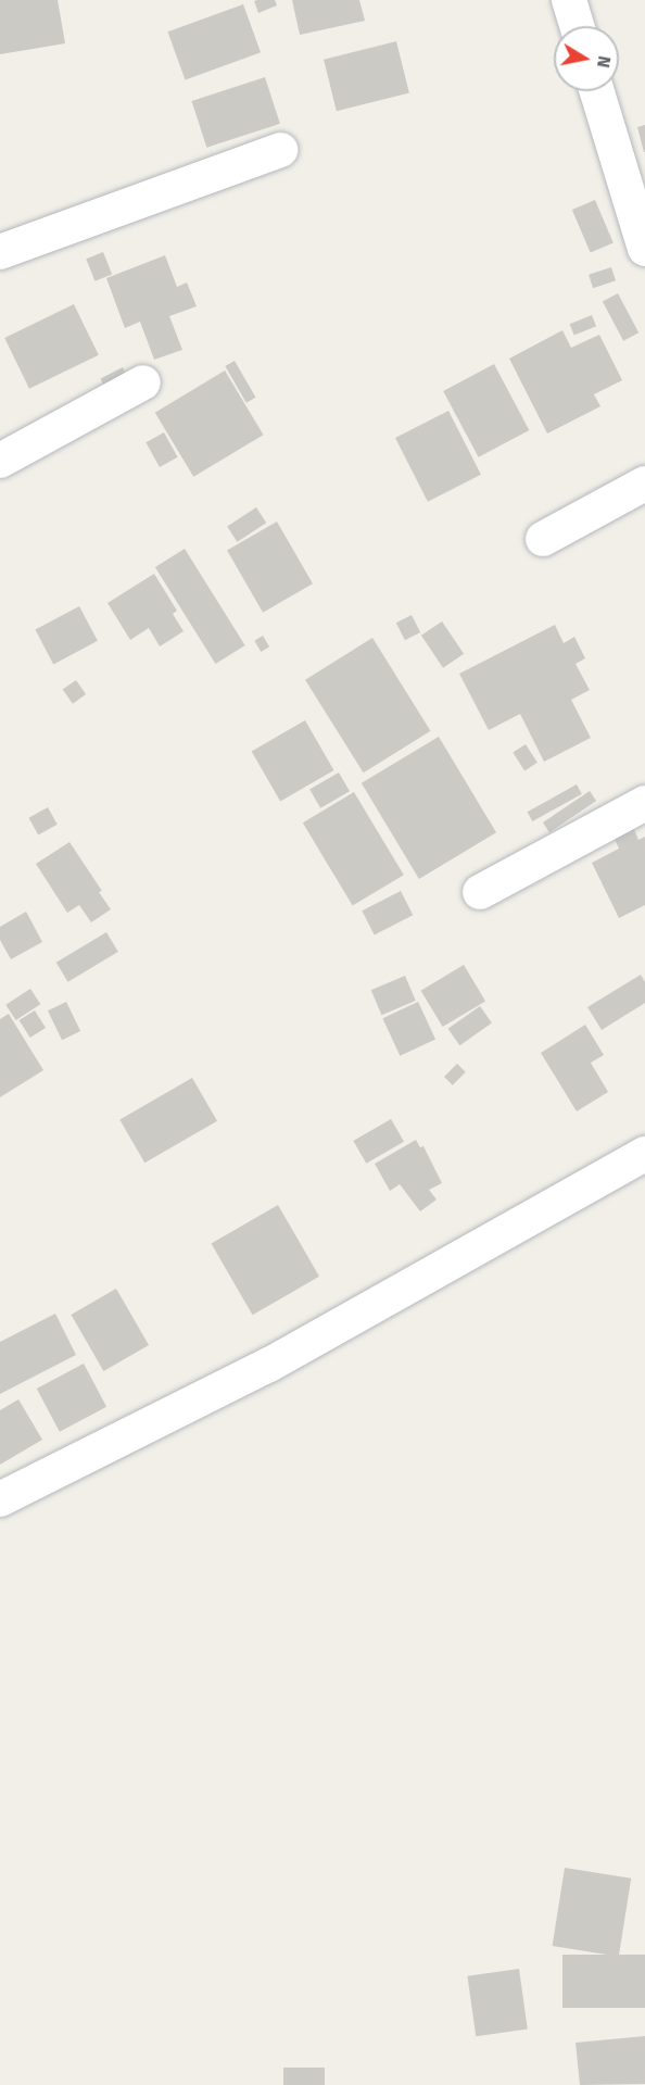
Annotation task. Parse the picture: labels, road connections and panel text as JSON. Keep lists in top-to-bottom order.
{
  "north": "right"
}
